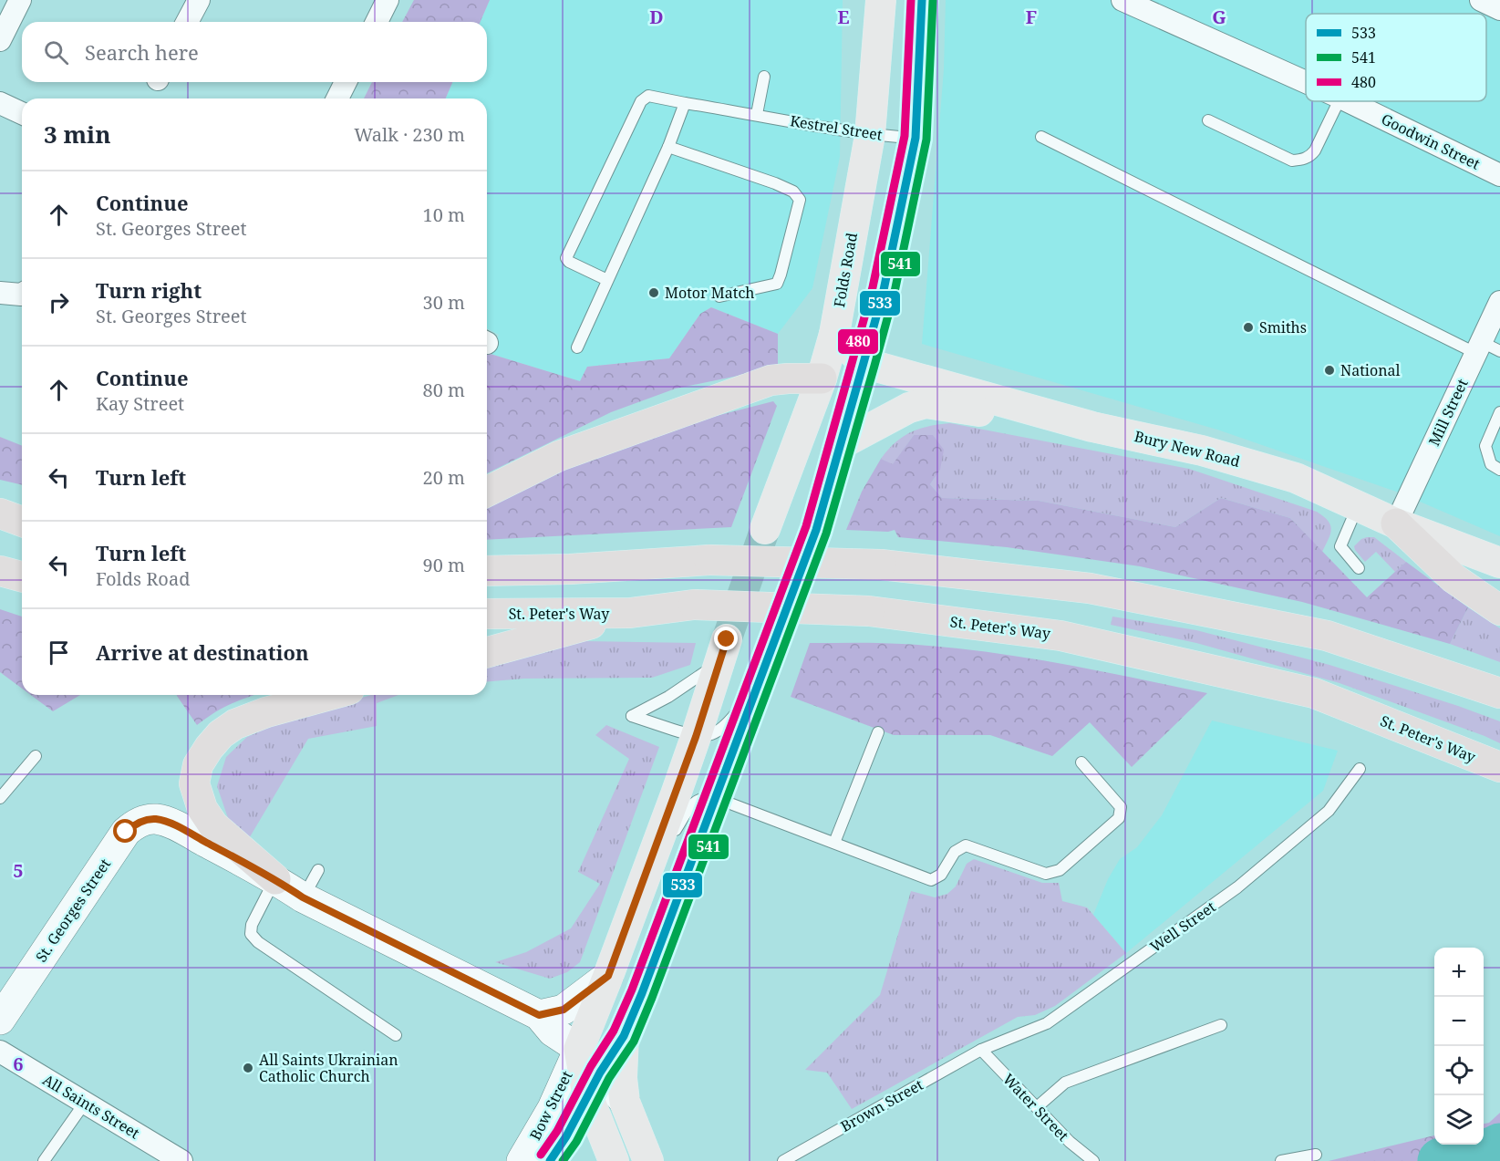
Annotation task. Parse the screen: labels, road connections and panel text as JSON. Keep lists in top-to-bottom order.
{
  "streets": {
    "highway": ["St. Peter's Way"],
    "main road": [
      "Folds Road",
      "Bury New Road",
      "St. Georges Street",
      "Bow Street"
    ],
    "street": ["Goodwin Street", "Mill Street", "All Saints Street"],
    "lane": [
      "Kestrel Street",
      "Well Street",
      "Brown Street",
      "Water Street"
    ]
  },
  "crossings": [
    ["Kestrel Street", "Folds Road"],
    ["Folds Road", "Bury New Road"],
    ["Mill Street", "Bury New Road"],
    ["Well Street", "Brown Street"],
    ["Well Street", "Water Street"],
    ["Brown Street", "Water Street"]
  ],
  "places": [
    "Motor Match",
    "Smiths",
    "National",
    "All Saints Ukrainian Catholic Church"
  ],
  "lines": ["transit line 533", "transit line 480", "transit line 541"],
  "legend": ["533", "541", "480"],
  "page": {
    "search": "Search here",
    "heading": ["3 min", "Walk · 230 m"],
    "list": [
      ["Continue", "St. Georges Street", "10 m"],
      ["Turn right", "St. Georges Street", "30 m"],
      ["Continue", "Kay Street", "80 m"],
      ["Turn left", "20 m"],
      ["Turn left", "Folds Road", "90 m"],
      "Arrive at destination"
    ],
    "map_buttons": ["+", "−"]
  },
  "grid": {
    "columns": [
      "D",
      "E",
      "F",
      "G"
    ],
    "rows": ["5", "6"]
  }
}
